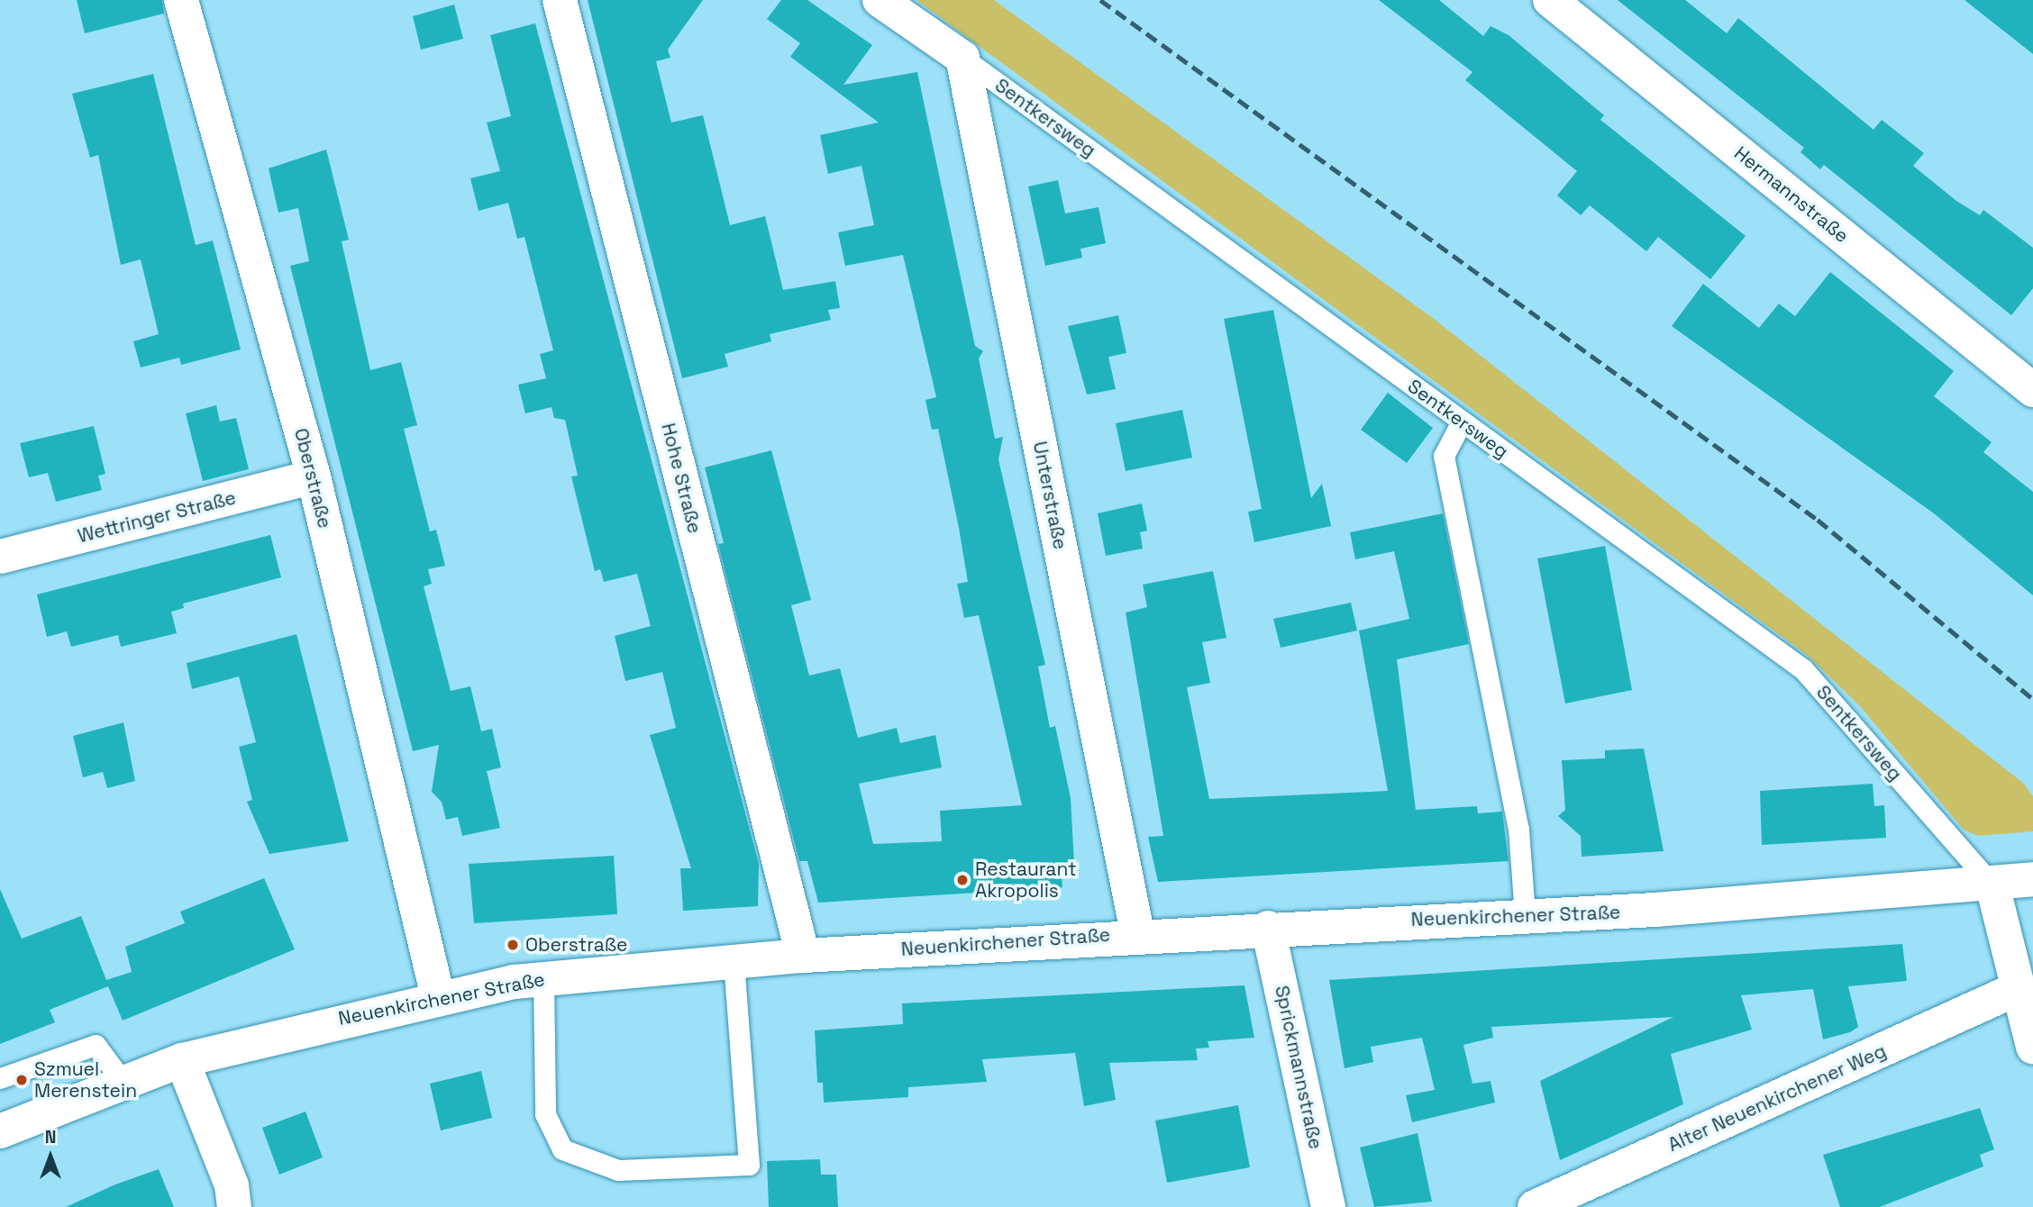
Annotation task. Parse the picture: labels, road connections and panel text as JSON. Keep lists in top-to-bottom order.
{
  "streets": {
    "street": [
      "Sentkersweg",
      "Hermannstraße",
      "Oberstraße",
      "Hohe Straße",
      "Unterstraße",
      "Wettringer Straße",
      "Neuenkirchener Straße",
      "Sprickmannstraße",
      "Alter Neuenkirchener Weg"
    ]
  },
  "crossings": [
    ["Sentkersweg", "Unterstraße"],
    ["Sentkersweg", "Neuenkirchener Straße"],
    ["Oberstraße", "Wettringer Straße"],
    ["Oberstraße", "Neuenkirchener Straße"],
    ["Hohe Straße", "Neuenkirchener Straße"],
    ["Unterstraße", "Neuenkirchener Straße"],
    ["Neuenkirchener Straße", "Sprickmannstraße"]
  ],
  "places": ["Restaurant Akropolis", "Oberstraße", "Szmuel Merenstein"],
  "north": "top"
}
